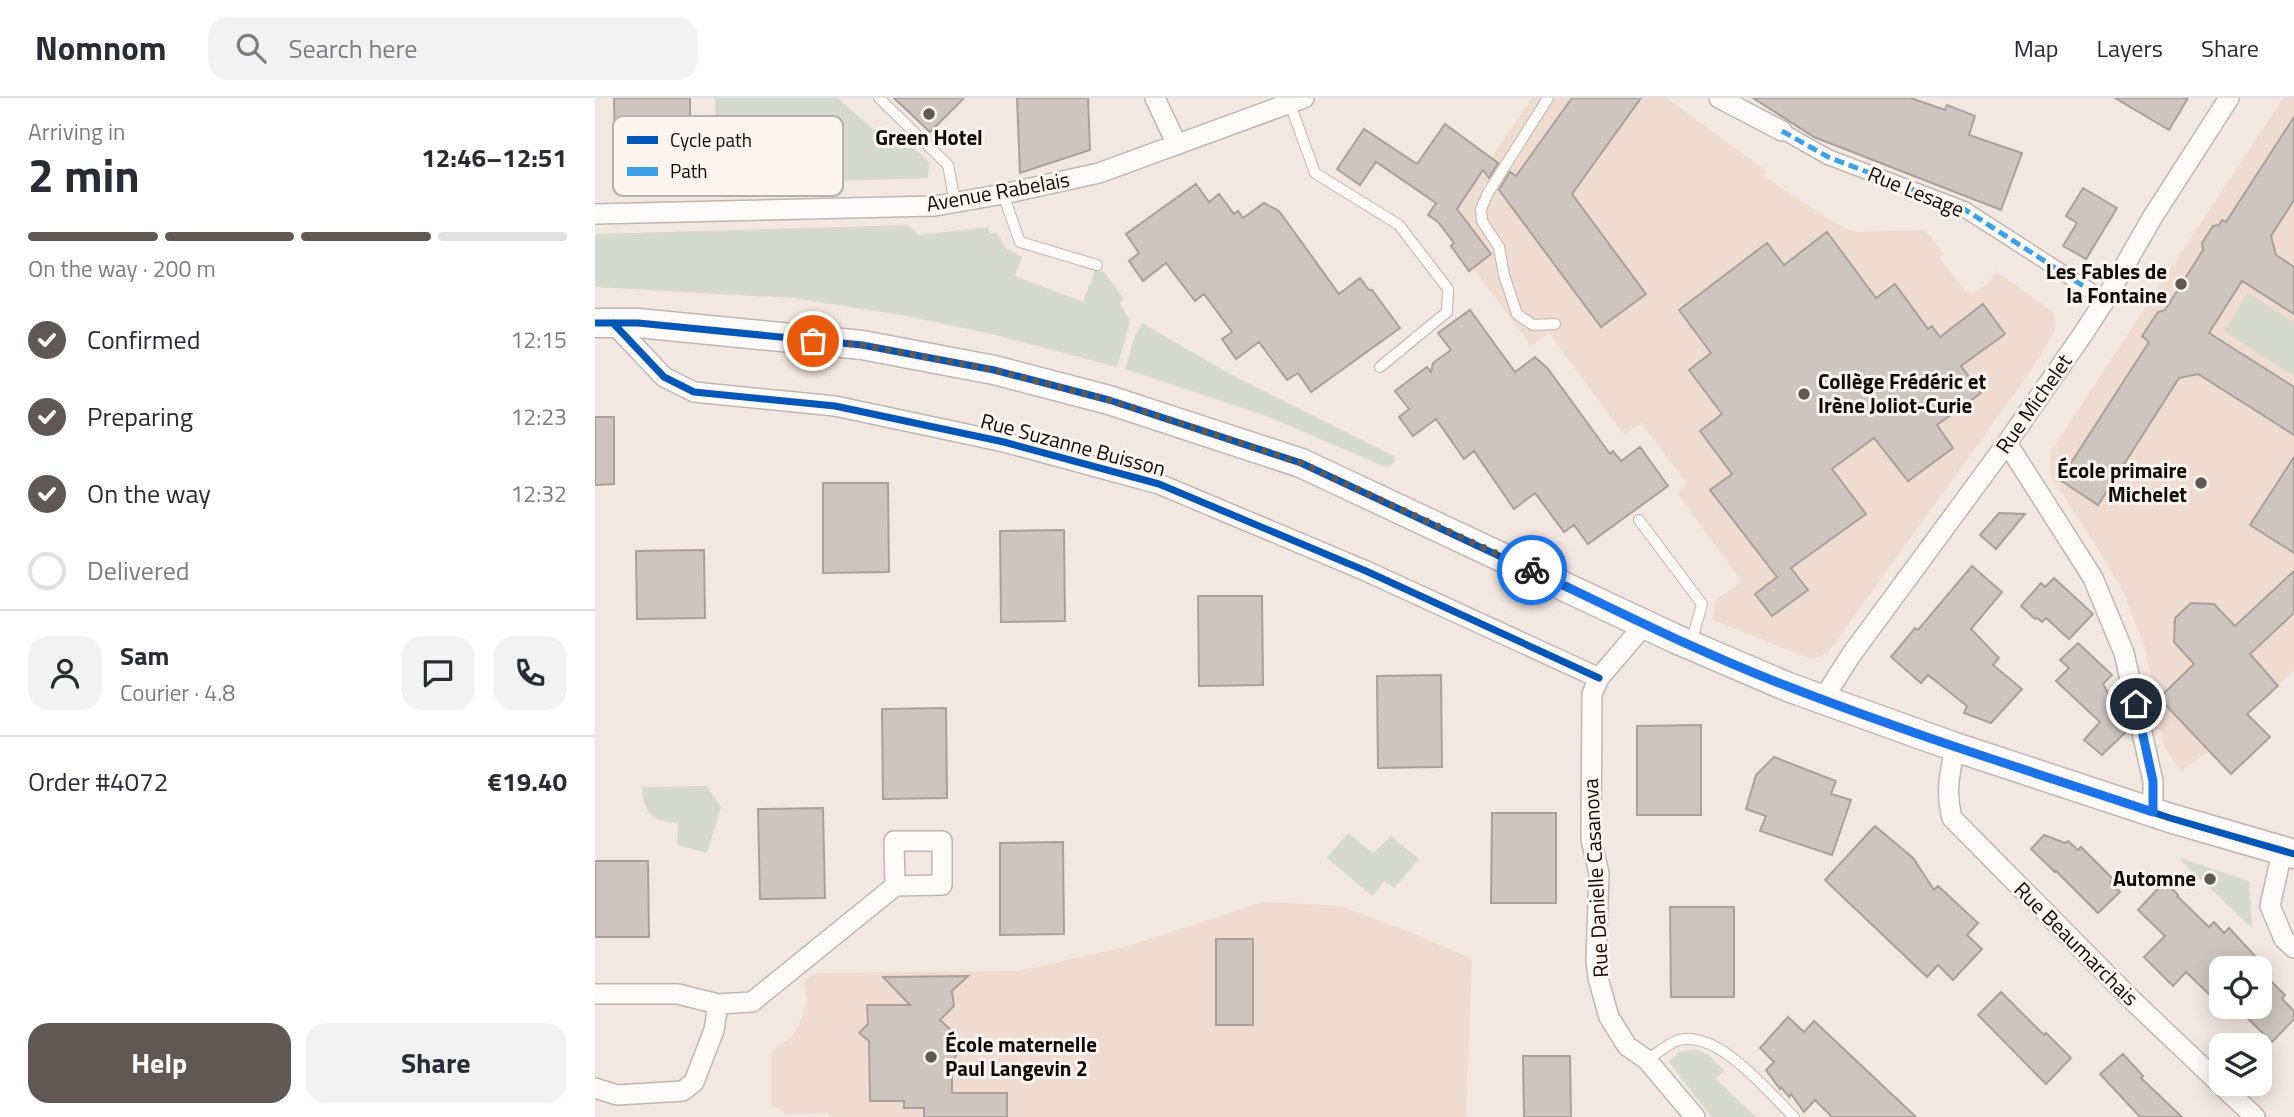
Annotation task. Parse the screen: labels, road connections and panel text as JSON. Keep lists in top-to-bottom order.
{
  "streets": {
    "street": [
      "Avenue Rabelais",
      "Rue Lesage",
      "Rue Michelet",
      "Rue Suzanne Buisson",
      "Rue Danielle Casanova",
      "Rue Beaumarchais"
    ]
  },
  "crossings": [
    ["Rue Lesage", "Rue Michelet"],
    ["Rue Suzanne Buisson", "Rue Danielle Casanova"]
  ],
  "places": [
    "Green Hotel",
    "Les Fables de la Fontaine",
    "Collège Frédéric et Irène Joliot-Curie",
    "École primaire Michelet",
    "Automne",
    "École maternelle Paul Langevin 2"
  ],
  "legend": ["Cycle path", "Path"],
  "page": {
    "header": "Nomnom",
    "search": "Search here",
    "nav": ["Map", "Layers", "Share"],
    "heading": ["2 min", "Arriving in", "12:46–12:51"],
    "panel": [
      "Sam",
      "Courier · 4.8",
      "Order #4072",
      "€19.40"
    ],
    "bar": "On the way · 200 m",
    "list": [
      ["Confirmed", "12:15"],
      ["Preparing", "12:23"],
      ["On the way", "12:32"],
      "Delivered"
    ],
    "buttons": ["Help", "Share"]
  }
}
